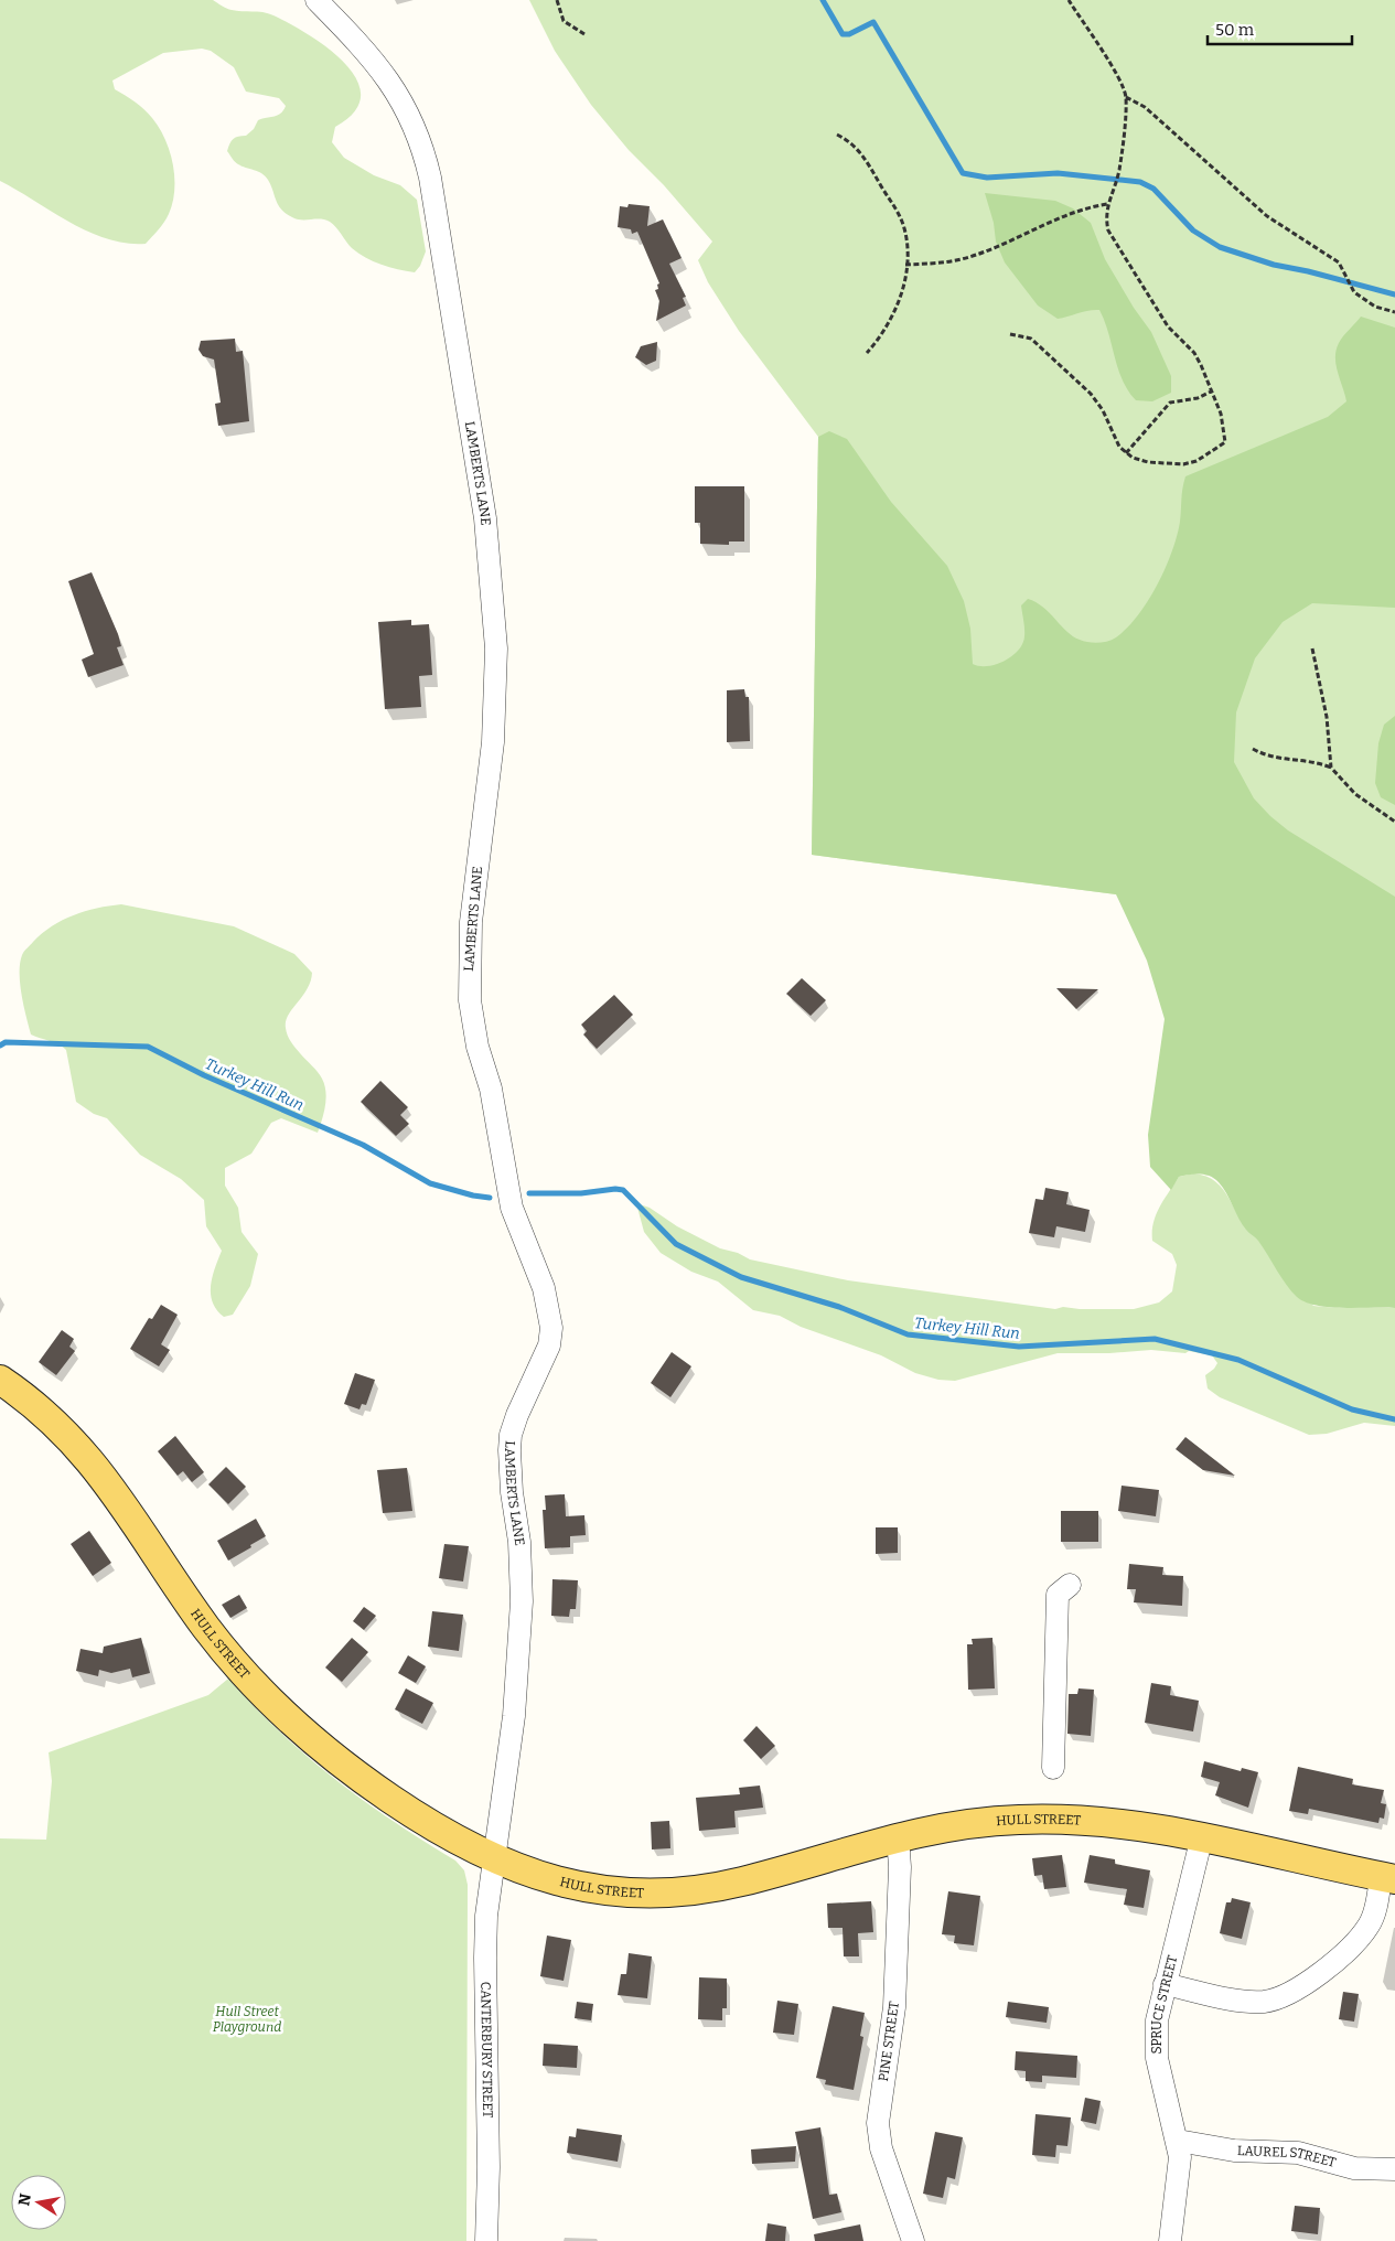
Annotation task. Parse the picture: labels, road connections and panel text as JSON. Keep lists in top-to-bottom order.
{
  "streets": {
    "main road": ["HULL STREET"],
    "street": [
      "LAMBERTS LANE",
      "SPRUCE STREET",
      "PINE STREET",
      "CANTERBURY STREET",
      "LAUREL STREET"
    ]
  },
  "crossings": [
    ["LAMBERTS LANE", "HULL STREET"],
    ["LAMBERTS LANE", "CANTERBURY STREET"],
    ["HULL STREET", "SPRUCE STREET"],
    ["HULL STREET", "PINE STREET"],
    ["HULL STREET", "CANTERBURY STREET"],
    ["SPRUCE STREET", "LAUREL STREET"]
  ],
  "water": ["Turkey Hill Run"],
  "parks": ["Hull Street Playground"],
  "scale_bar": "50 m",
  "north": "left"
}
